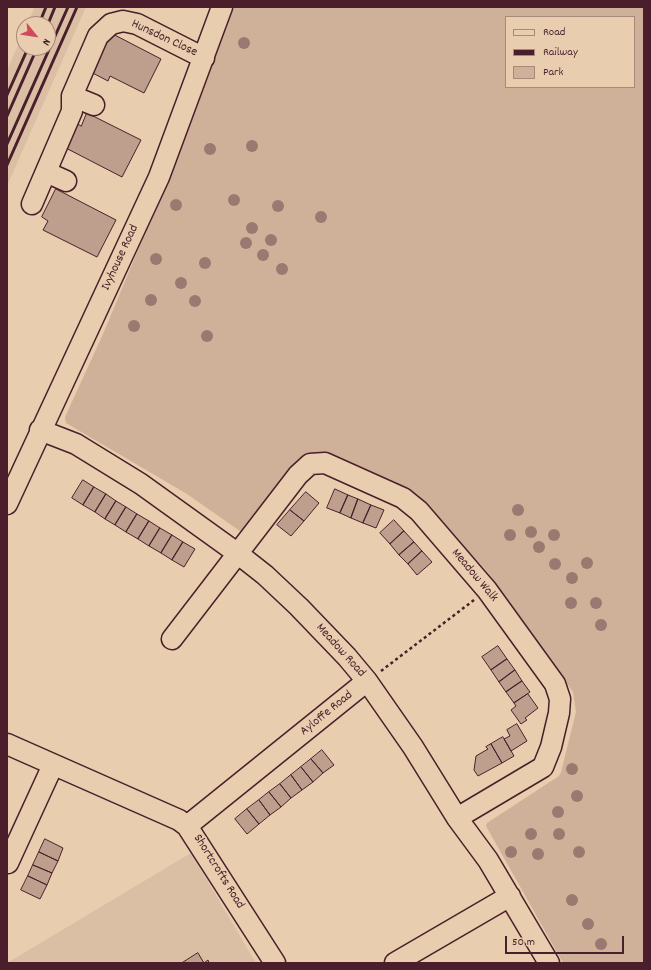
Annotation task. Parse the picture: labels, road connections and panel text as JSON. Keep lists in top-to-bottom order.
{
  "streets": {
    "street": [
      "Hunsdon Close",
      "Ivyhouse Road",
      "Meadow Walk",
      "Meadow Road",
      "Ayloffe Road",
      "Shortcrofts Road"
    ]
  },
  "crossings": [
    ["Hunsdon Close", "Ivyhouse Road"],
    ["Ivyhouse Road", "Meadow Road"],
    ["Meadow Walk", "Meadow Road"],
    ["Meadow Road", "Ayloffe Road"],
    ["Ayloffe Road", "Shortcrofts Road"]
  ],
  "legend": ["Road", "Railway", "Park"],
  "scale_bar": "50 m",
  "north": "bottom right"
}
